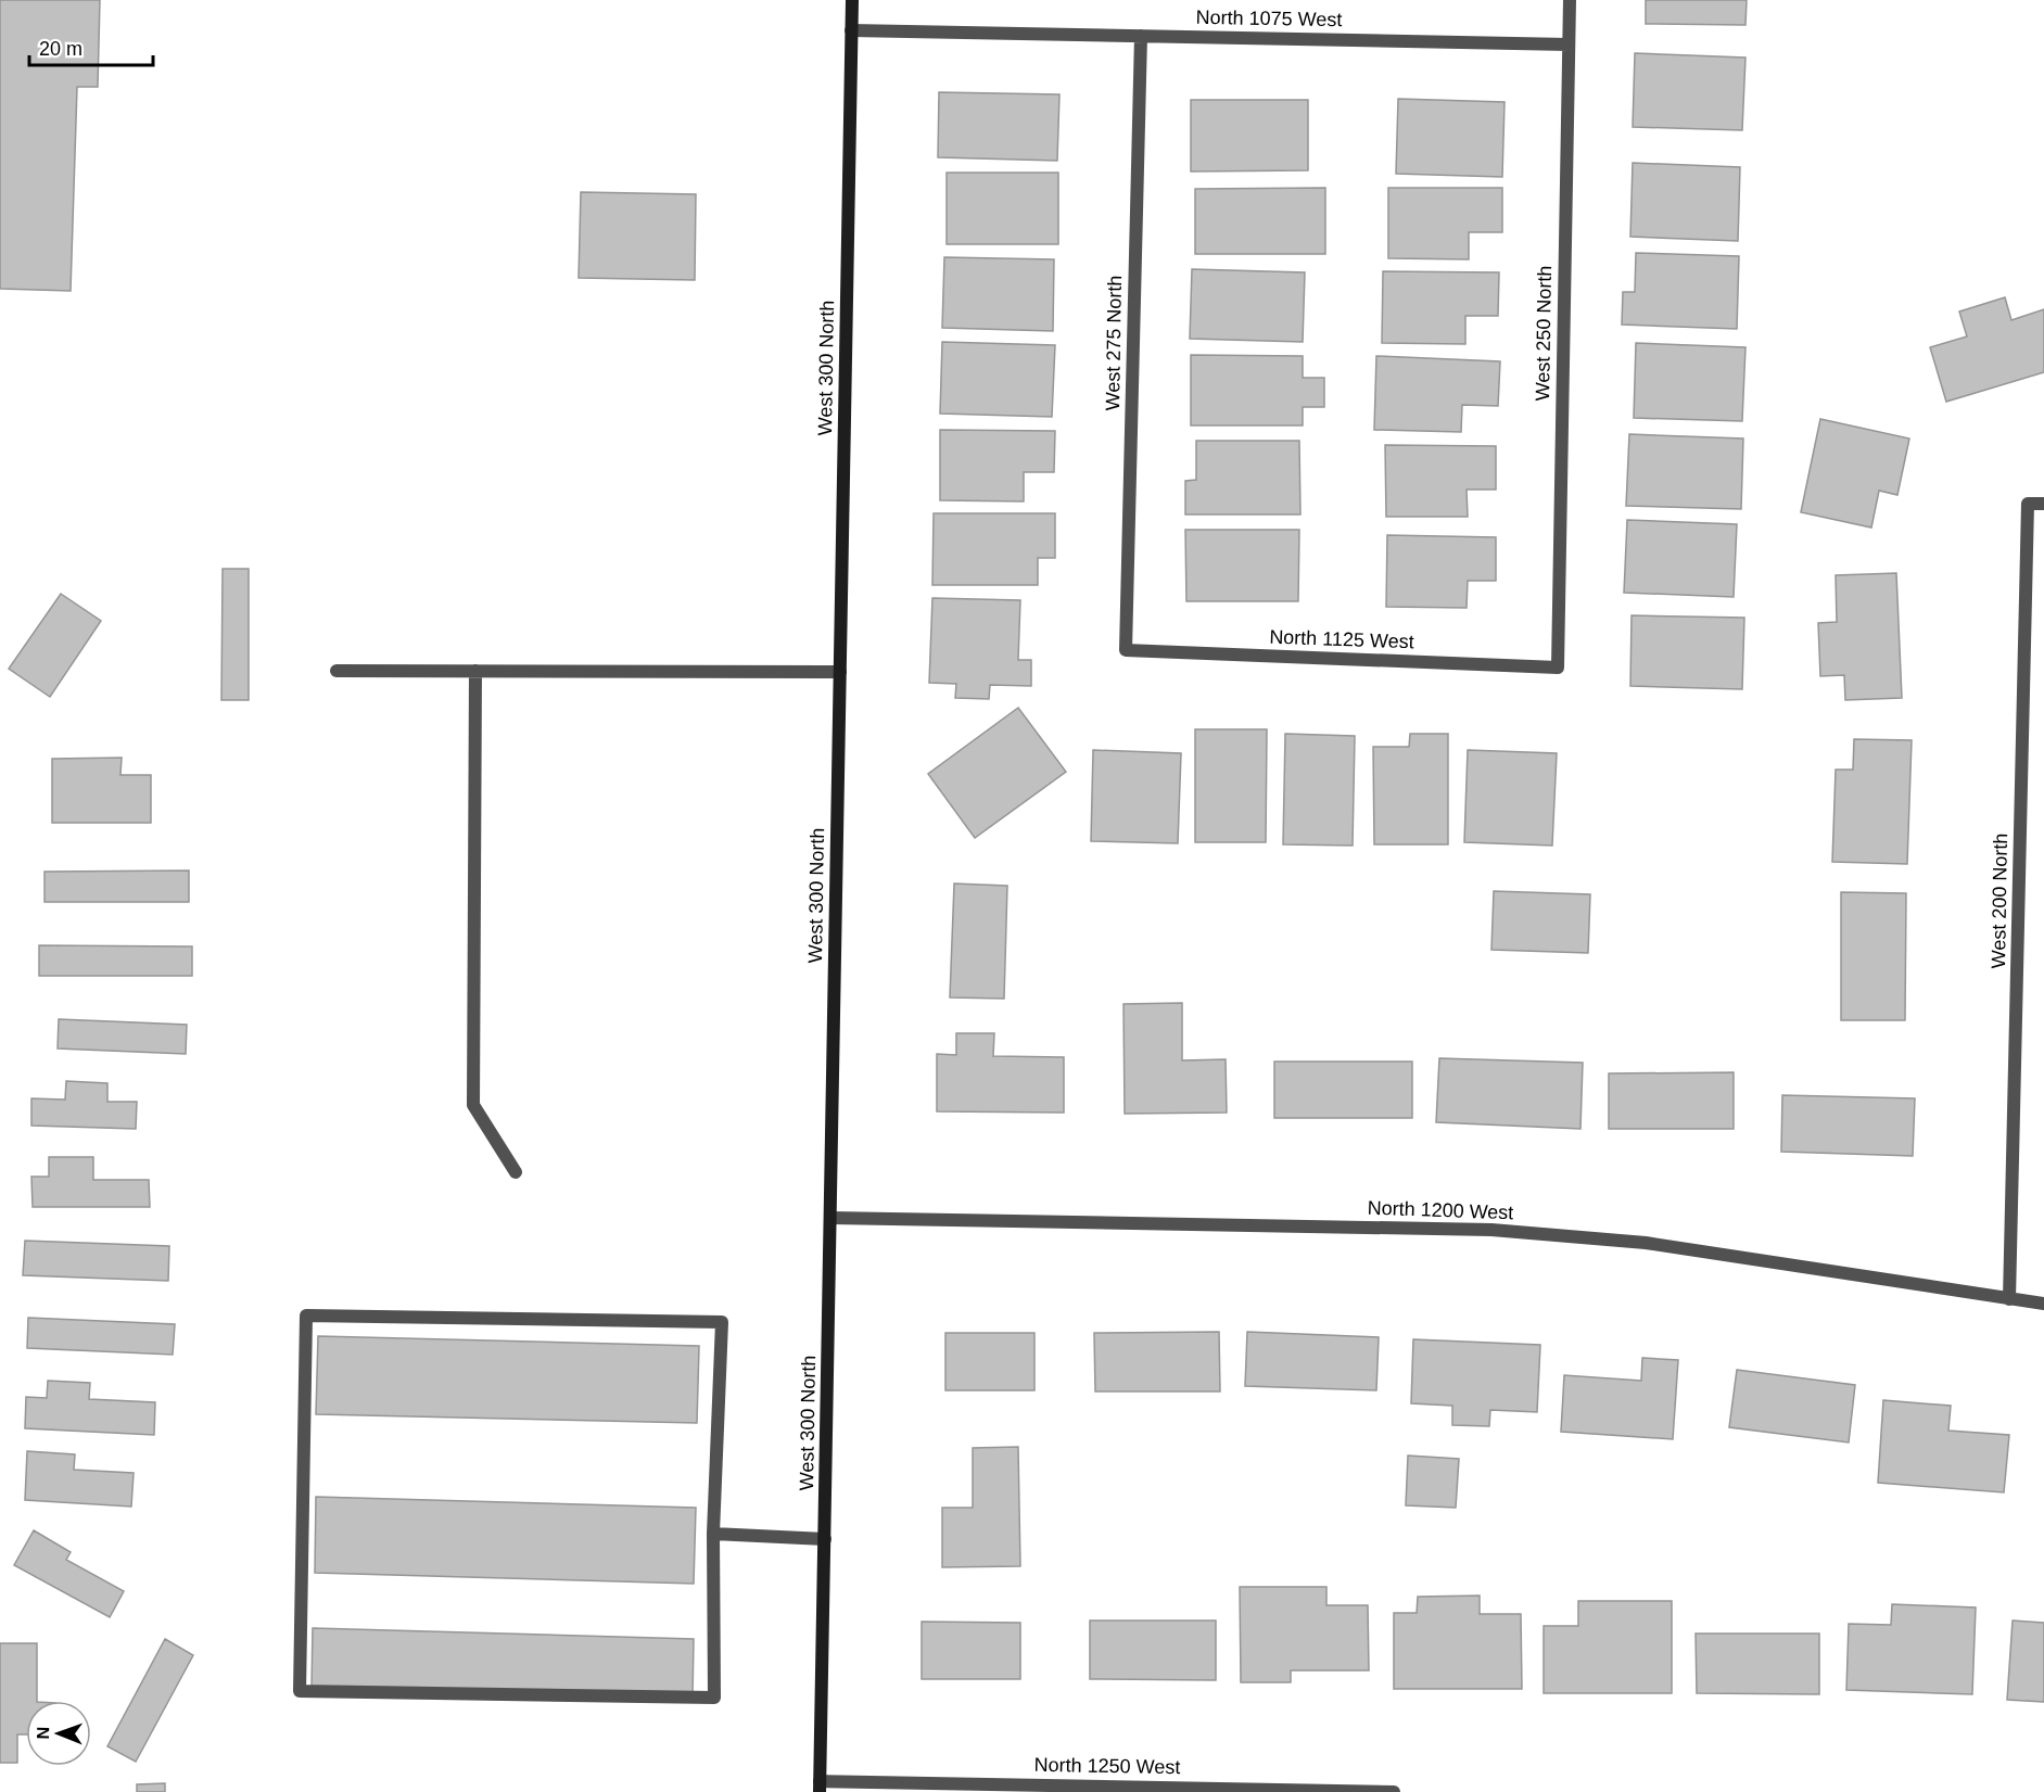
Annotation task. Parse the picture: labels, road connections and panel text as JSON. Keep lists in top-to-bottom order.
{
  "streets": {
    "main road": ["West 300 North"],
    "street": [
      "North 1075 West",
      "West 250 North",
      "West 275 North",
      "North 1125 West",
      "West 200 North",
      "North 1200 West",
      "North 1250 West"
    ]
  },
  "crossings": [
    ["North 1075 West", "West 250 North"],
    ["North 1075 West", "West 275 North"],
    ["North 1075 West", "West 300 North"],
    ["West 250 North", "North 1125 West"],
    ["West 275 North", "North 1125 West"],
    ["West 300 North", "North 1200 West"],
    ["West 300 North", "North 1250 West"],
    ["West 200 North", "North 1200 West"]
  ],
  "scale_bar": "20 m",
  "north": "left"
}
